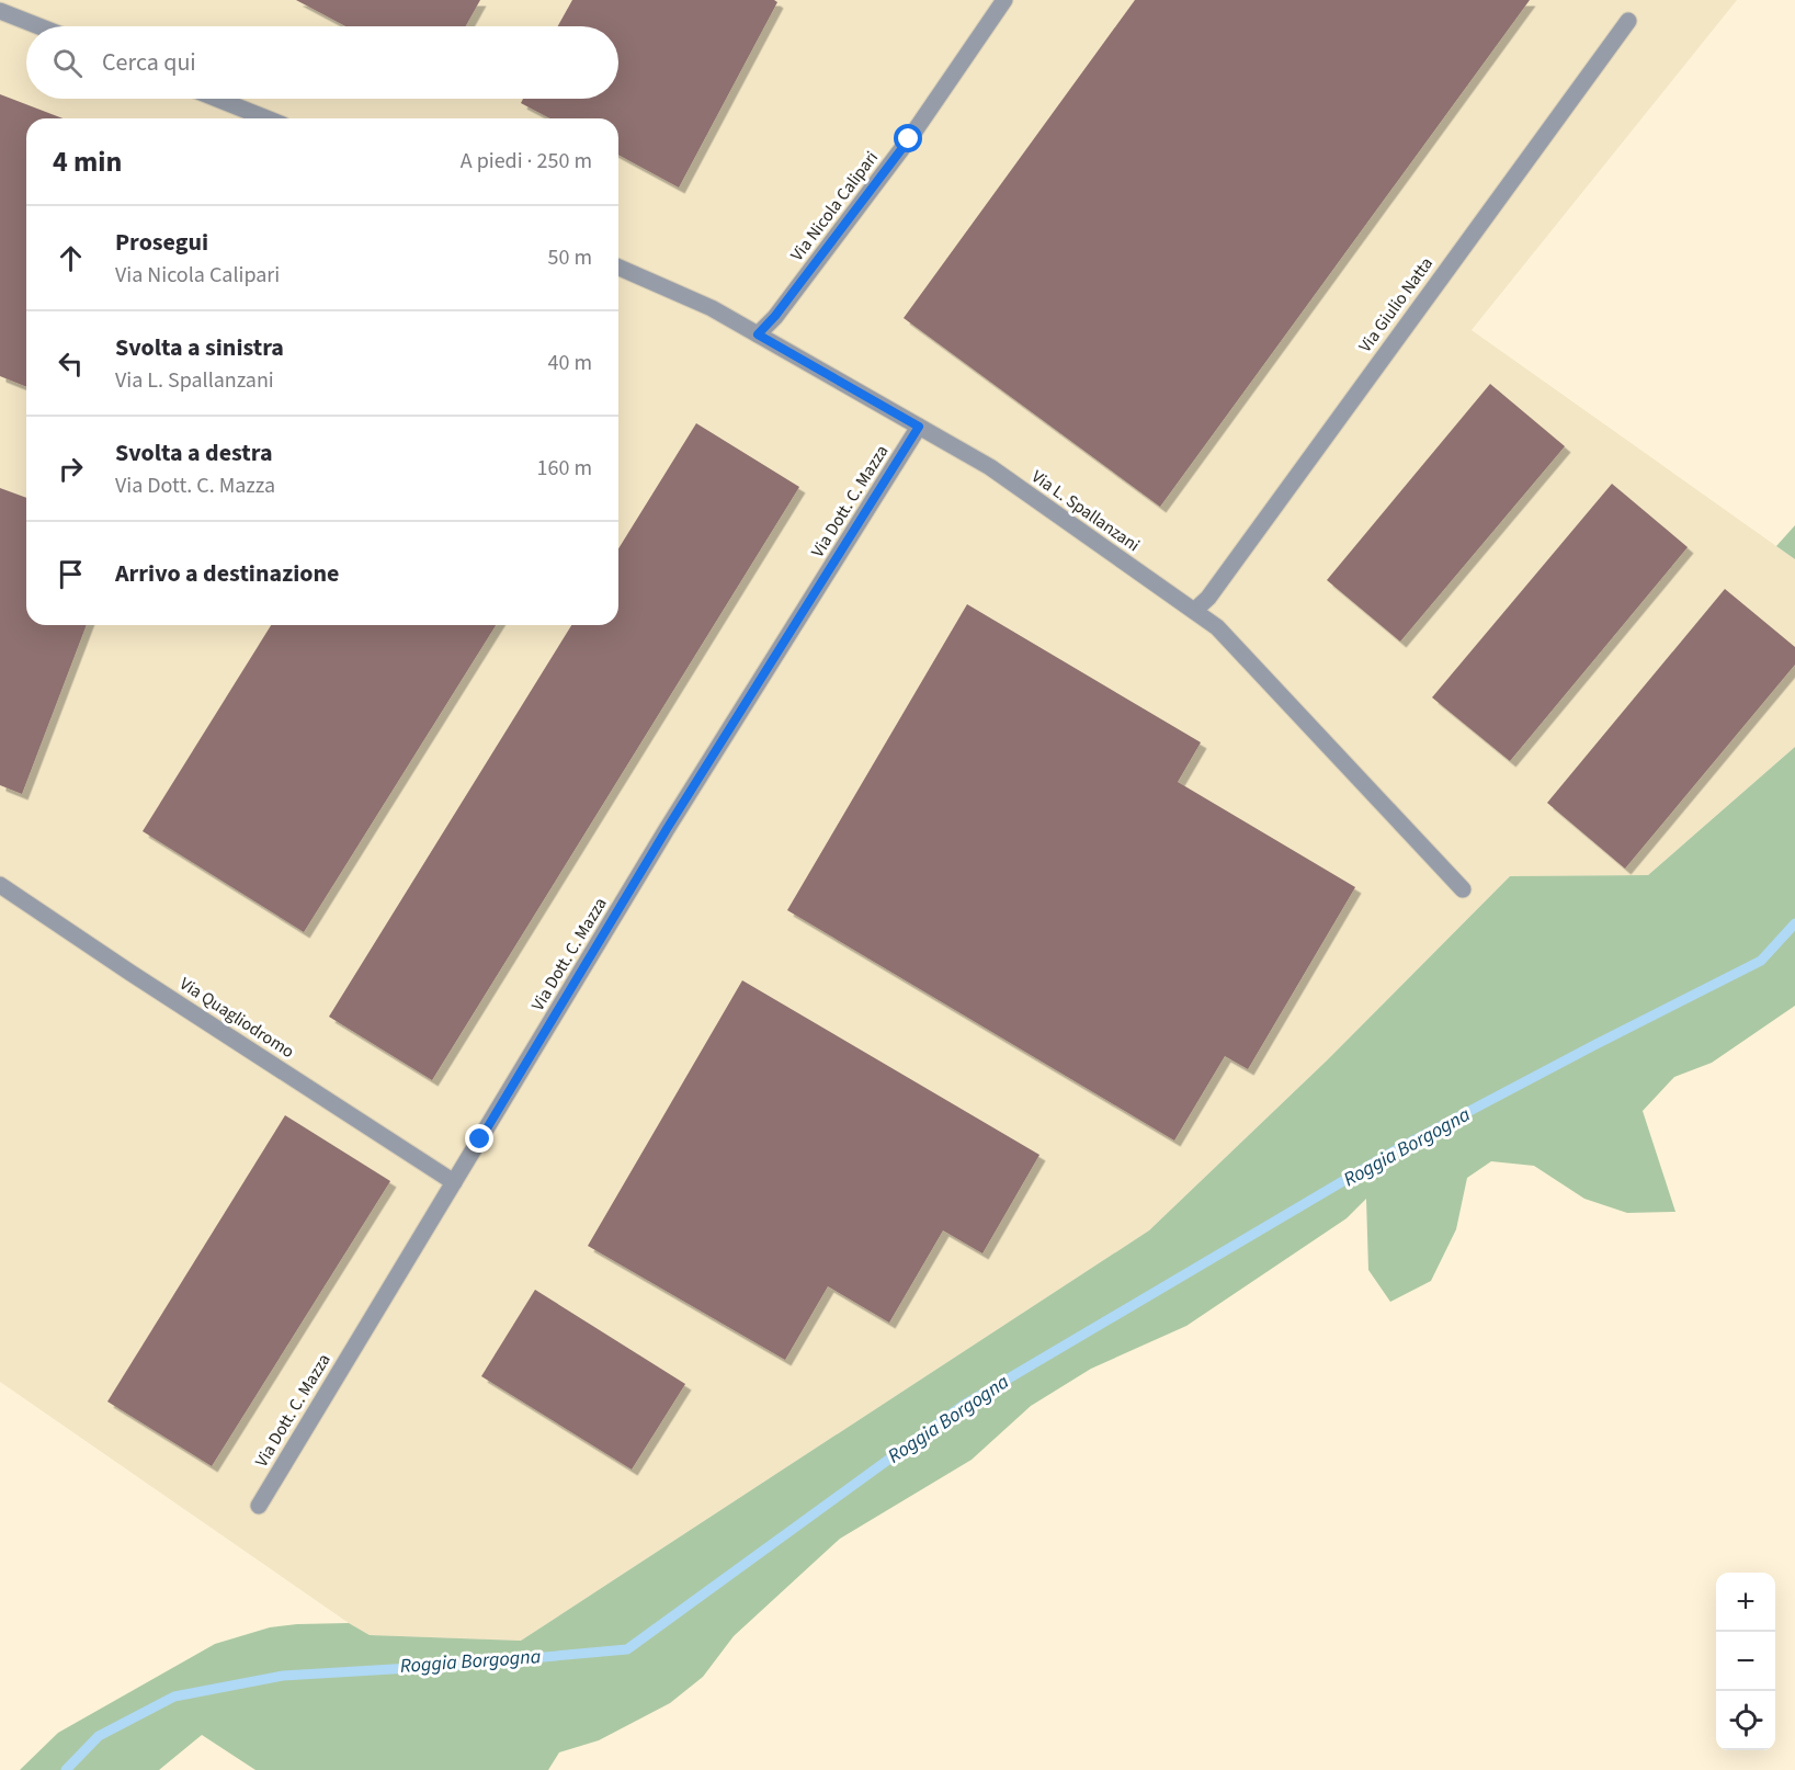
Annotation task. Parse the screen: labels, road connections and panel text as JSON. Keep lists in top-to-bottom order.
{
  "streets": {
    "street": [
      "Via Nicola Calipari",
      "Via Giulio Natta",
      "Via Dott. C. Mazza",
      "Via L. Spallanzani",
      "Via Quagliodromo"
    ]
  },
  "crossings": [
    ["Via Nicola Calipari", "Via L. Spallanzani"],
    ["Via Giulio Natta", "Via L. Spallanzani"],
    ["Via Dott. C. Mazza", "Via L. Spallanzani"],
    ["Via Dott. C. Mazza", "Via Quagliodromo"]
  ],
  "water": ["Roggia Borgogna"],
  "page": {
    "search": "Cerca qui",
    "heading": ["4 min", "A piedi · 250 m"],
    "list": [
      ["Prosegui", "Via Nicola Calipari", "50 m"],
      ["Svolta a sinistra", "Via L. Spallanzani", "40 m"],
      ["Svolta a destra", "Via Dott. C. Mazza", "160 m"],
      "Arrivo a destinazione"
    ],
    "map_buttons": ["+", "−"]
  }
}
